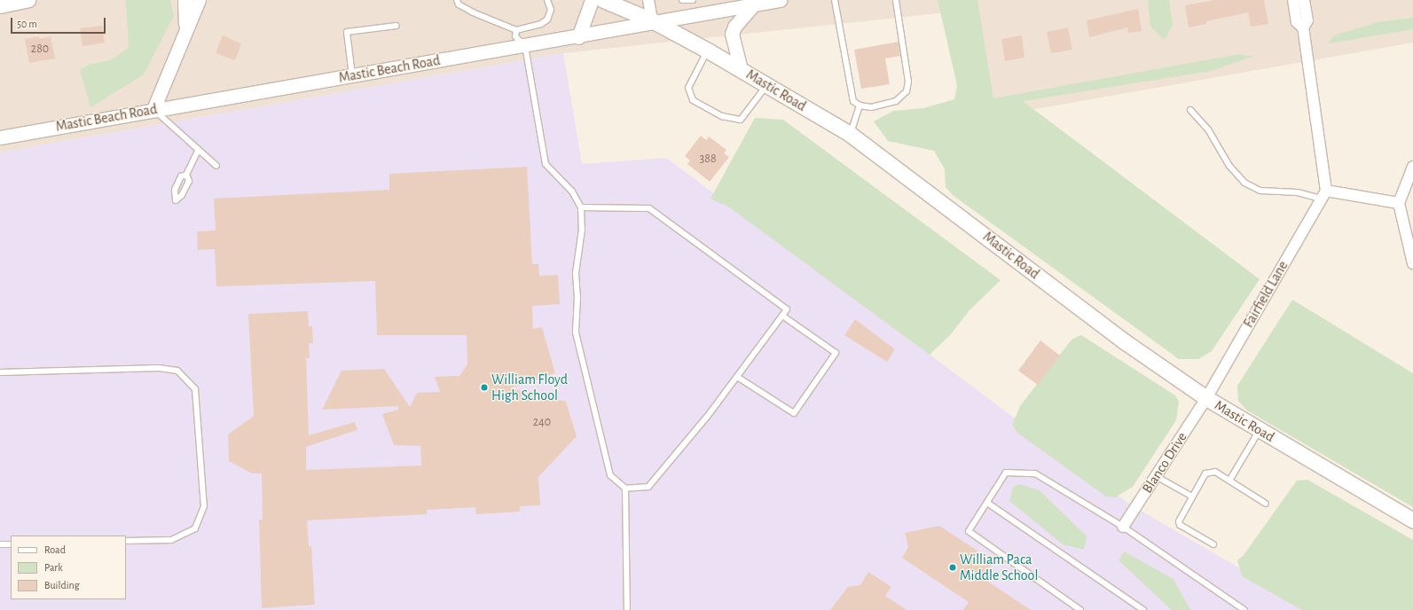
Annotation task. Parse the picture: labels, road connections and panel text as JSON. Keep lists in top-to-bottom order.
{
  "streets": {
    "main road": ["Mastic Road"],
    "street": ["Mastic Beach Road", "Fairfield Lane", "Blanco Drive"]
  },
  "crossings": [
    ["Mastic Beach Road", "Mastic Road"],
    ["Mastic Road", "Fairfield Lane"],
    ["Mastic Road", "Blanco Drive"],
    ["Fairfield Lane", "Blanco Drive"]
  ],
  "places": ["William Floyd High School", "William Paca Middle School"],
  "house_numbers": ["280", "388", "240"],
  "legend": ["Road", "Park", "Building"],
  "scale_bar": "50 m"
}
